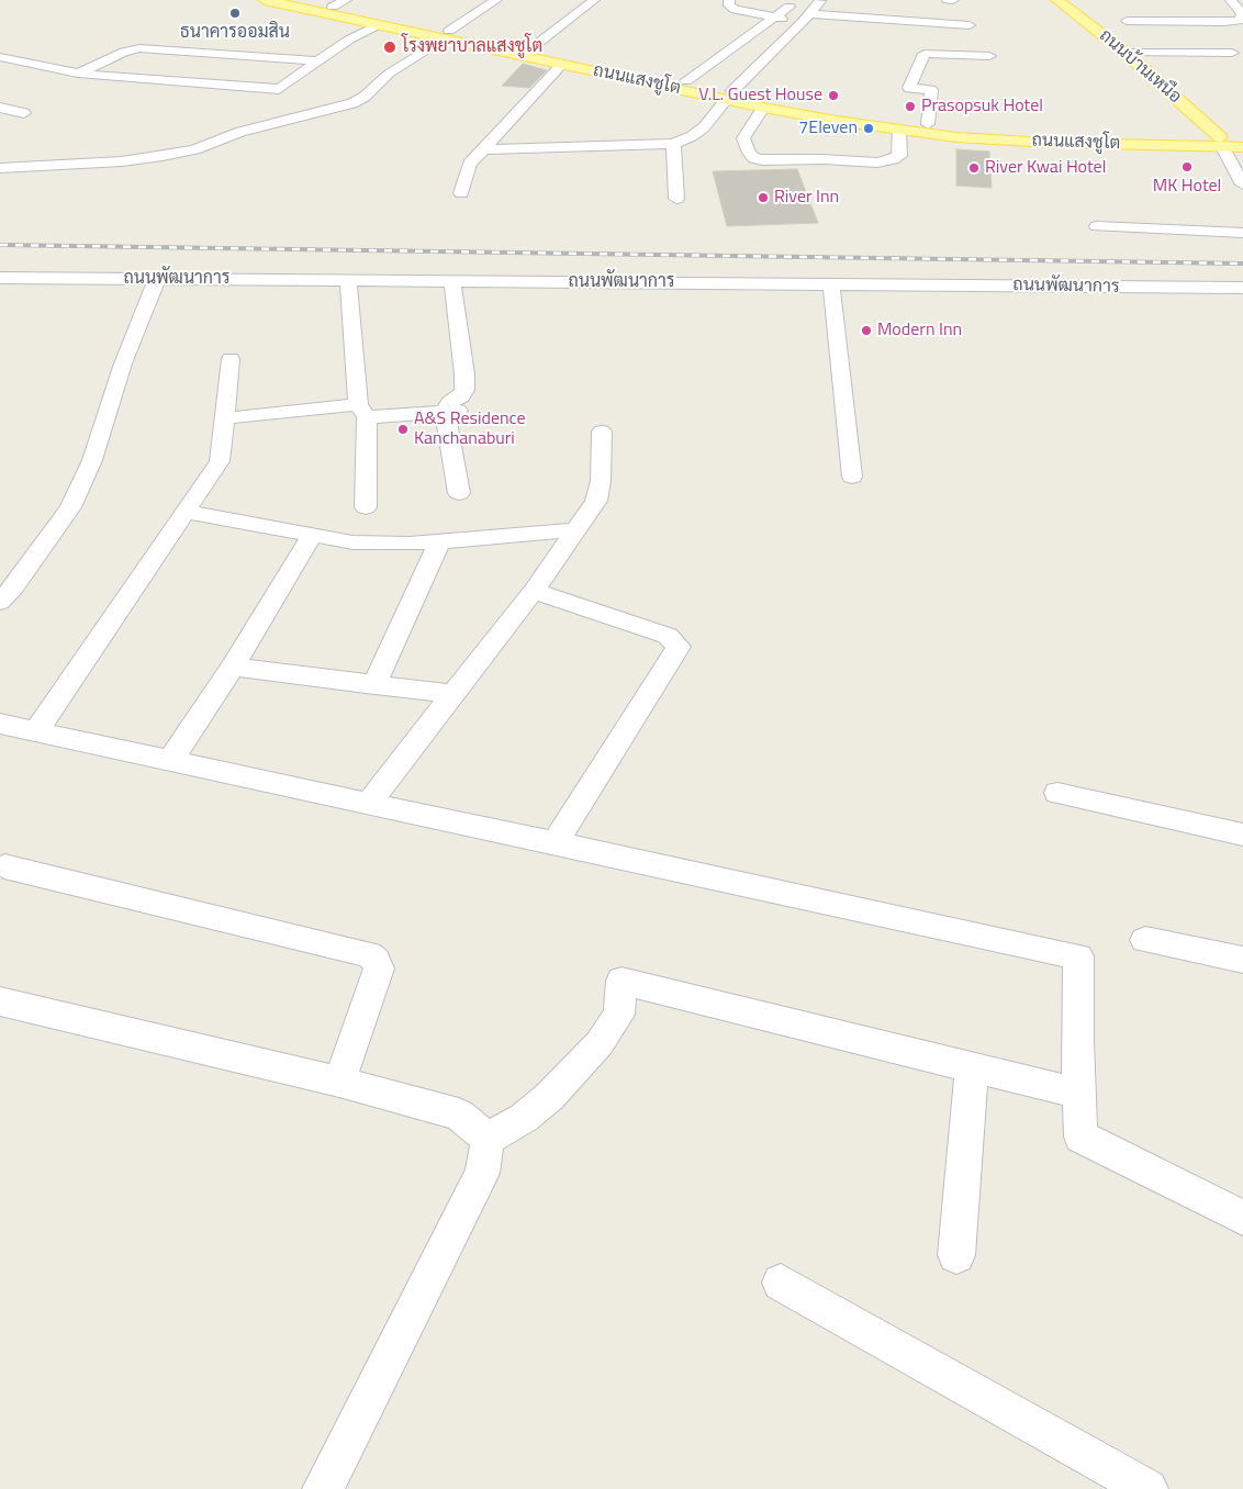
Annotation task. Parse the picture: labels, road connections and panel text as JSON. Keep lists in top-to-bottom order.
{
  "streets": {
    "main road": ["ถนนบ้านเหนือ", "ถนนแสงชูโต"],
    "street": ["ถนนพัฒนาการ"]
  },
  "crossings": [
    ["ถนนบ้านเหนือ", "ถนนแสงชูโต"]
  ],
  "places": [
    "ธนาคารออมสิน",
    "โรงพยาบาลแสงชูโต",
    "V.L. Guest House",
    "Prasopsuk Hotel",
    "7Eleven",
    "MK Hotel",
    "River Kwai Hotel",
    "River Inn",
    "Modern Inn",
    "A&S Residence Kanchanaburi"
  ]
}
